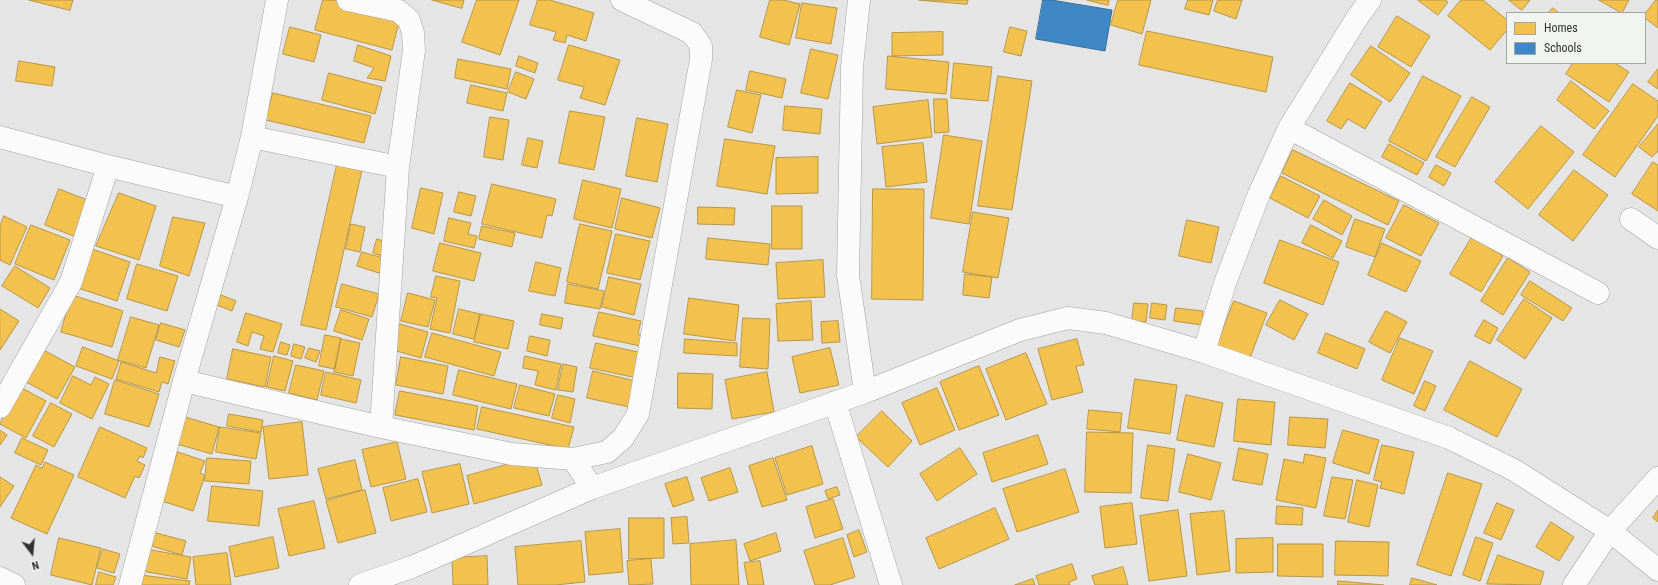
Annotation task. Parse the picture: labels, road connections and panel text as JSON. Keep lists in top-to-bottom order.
{
  "legend": ["Homes", "Schools"],
  "north": "bottom"
}
